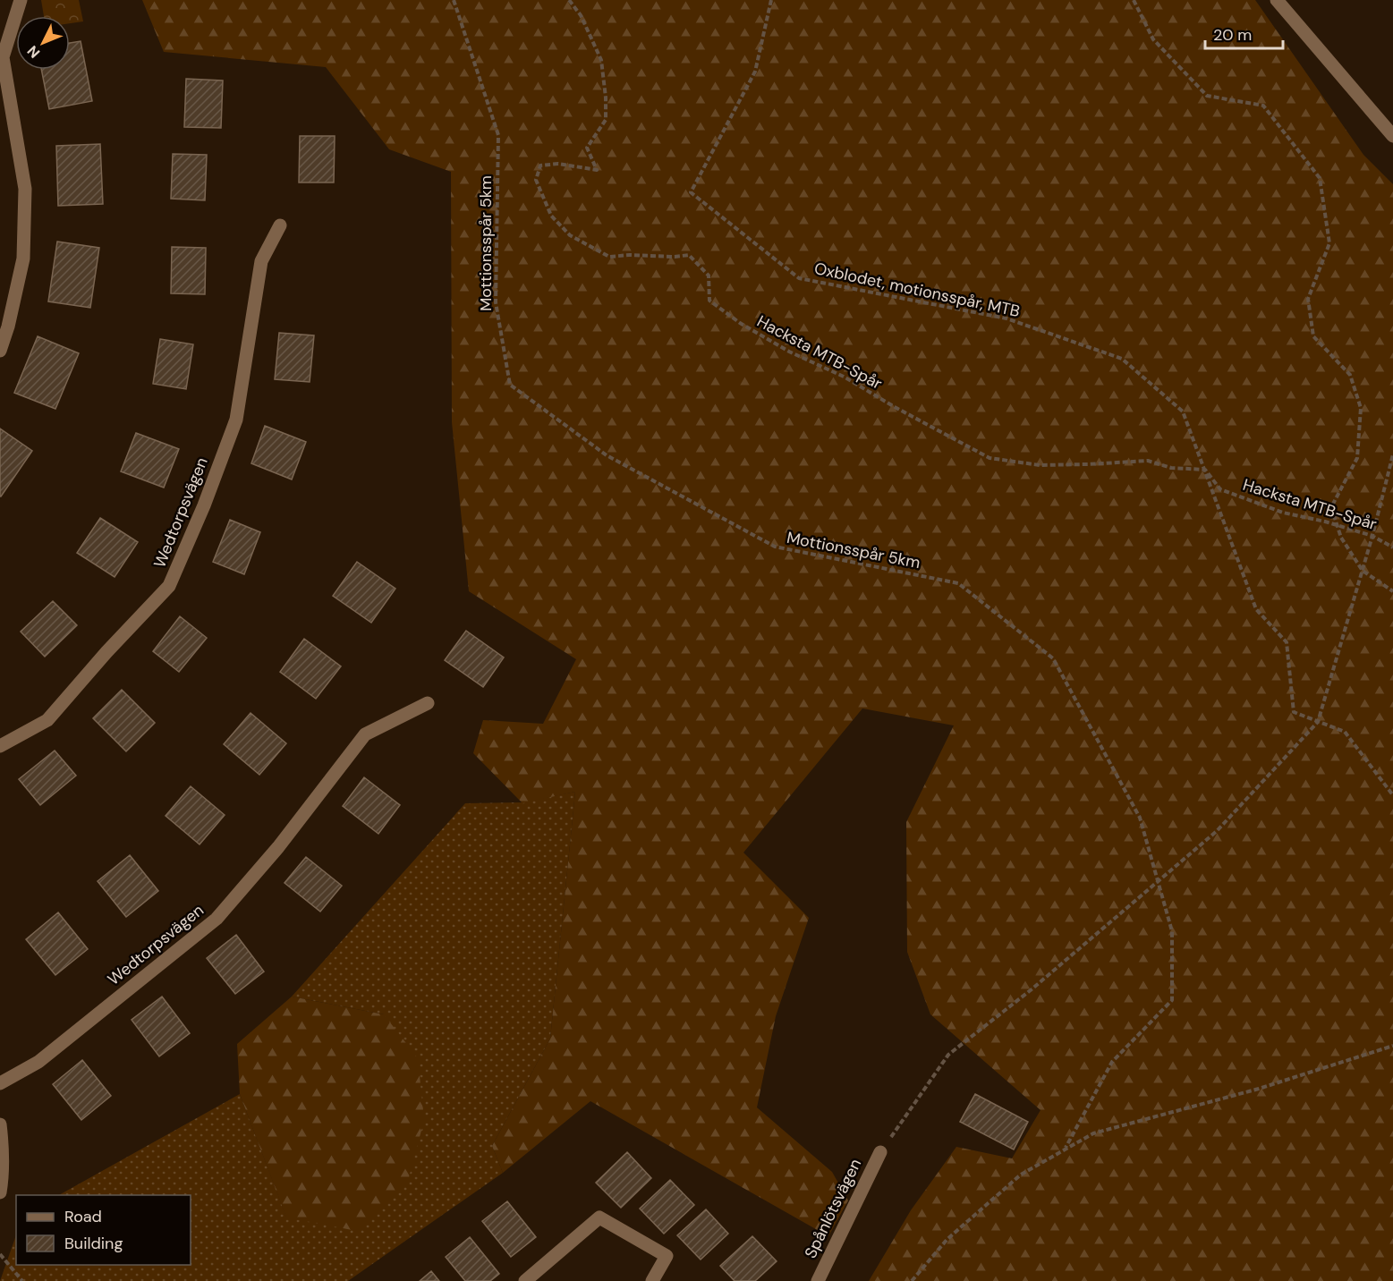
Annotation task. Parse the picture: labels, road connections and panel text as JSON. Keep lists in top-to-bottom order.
{
  "streets": {
    "street": ["Wedtorpsvägen", "Spånlötsvägen"],
    "path": ["Mottionsspår 5km", "Oxblodet, motionsspår, MTB", "Hacksta MTB-Spår"]
  },
  "crossings": [
    ["Oxblodet, motionsspår, MTB", "Hacksta MTB-Spår"]
  ],
  "legend": ["Road", "Building"],
  "scale_bar": "20 m",
  "north": "bottom left"
}
